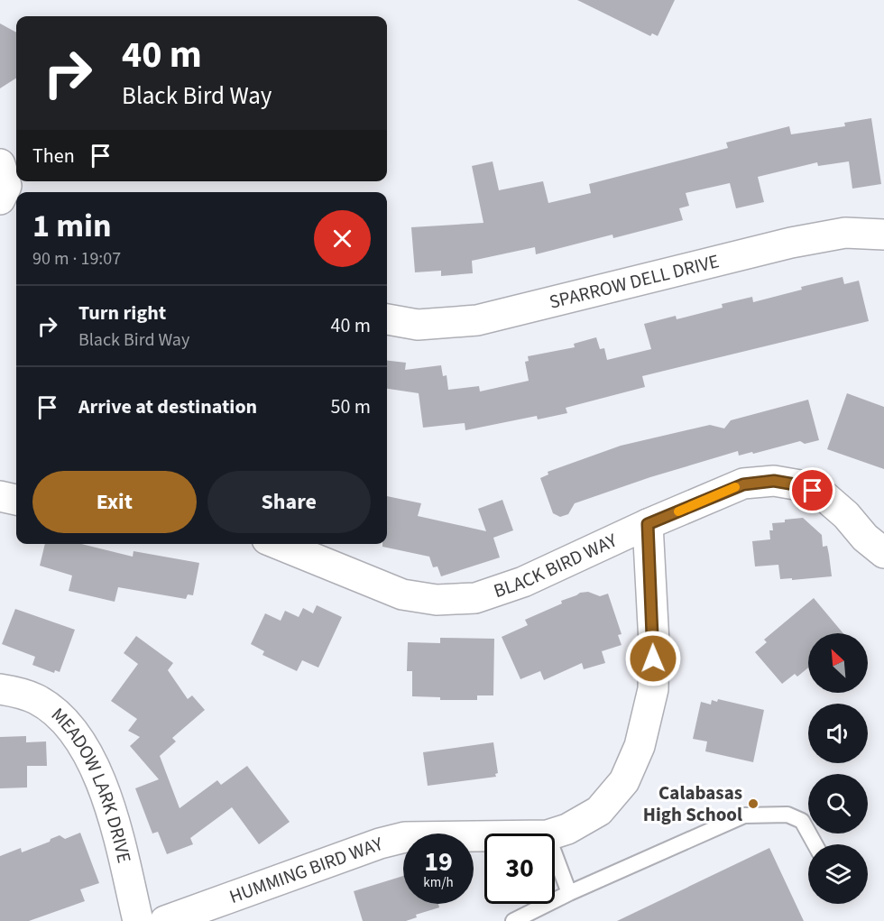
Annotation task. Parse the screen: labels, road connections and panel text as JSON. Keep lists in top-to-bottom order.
{
  "streets": {
    "street": [
      "SPARROW DELL DRIVE",
      "BLACK BIRD WAY",
      "MEADOW LARK DRIVE",
      "HUMMING BIRD WAY"
    ]
  },
  "crossings": [
    ["BLACK BIRD WAY", "HUMMING BIRD WAY"]
  ],
  "places": ["Calabasas High School"],
  "north": "top left",
  "page": {
    "turn": ["40 m", "Black Bird Way"],
    "then": "Then",
    "heading": ["1 min", "90 m · 19:07"],
    "list": [
      {
        "name": "Turn right",
        "note": "Black Bird Way",
        "value": "40 m"
      },
      {
        "name": "Arrive at destination",
        "value": "50 m"
      }
    ],
    "buttons": ["Exit", "Share"],
    "speed": "19 km/h",
    "limit": "30"
  }
}
